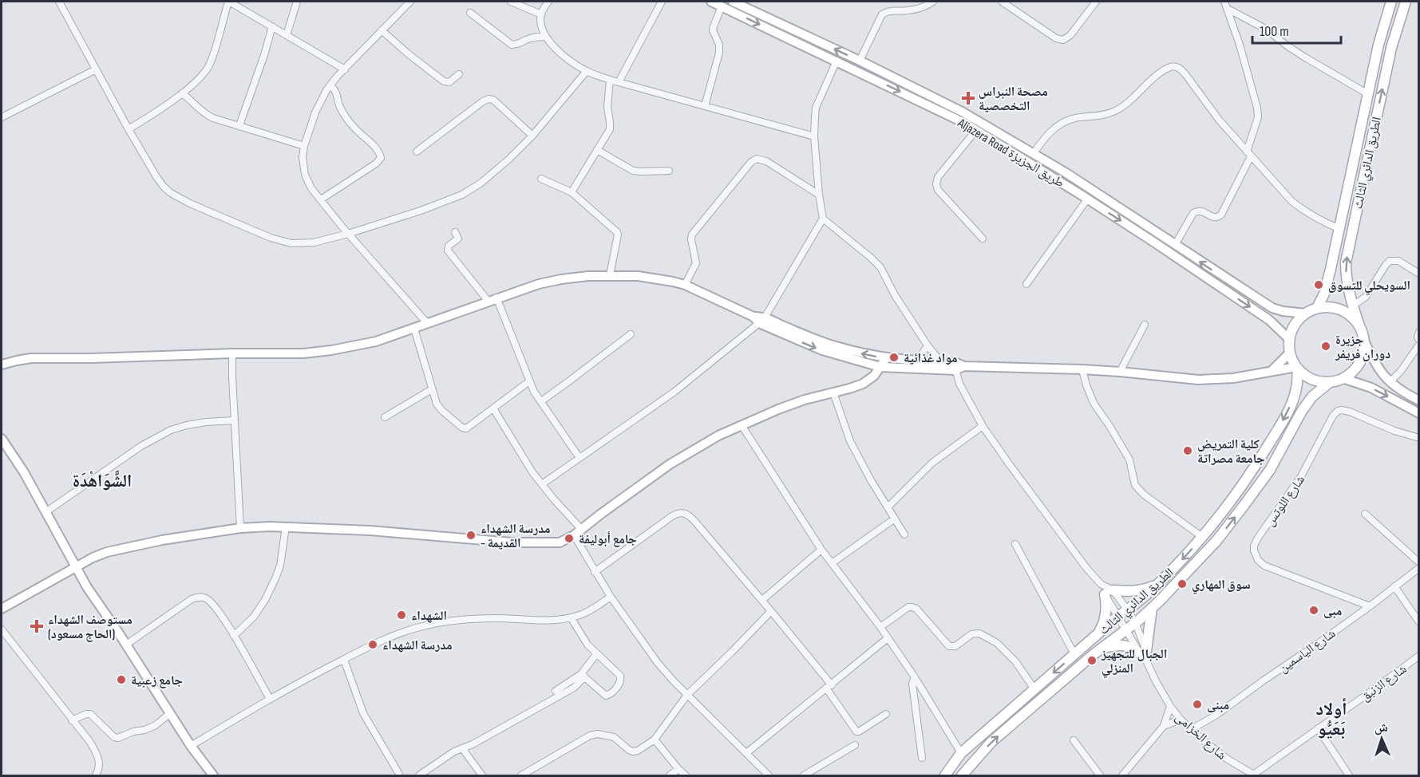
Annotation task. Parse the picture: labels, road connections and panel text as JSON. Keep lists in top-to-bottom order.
{
  "streets": {
    "main road": ["الطريق الدائري الثالث"],
    "street": [
      "Aljazera Road طريق الجزيزة",
      "شارع اللوتس",
      "شارع الياسمين",
      "شارع الزنبق",
      "شارع الخزامى"
    ]
  },
  "crossings": [
    ["Aljazera Road طريق الجزيزة", "الطريق الدائري الثالث"],
    ["شارع اللوتس", "شارع الياسمين"],
    ["شارع الياسمين", "شارع الخزامى"],
    ["شارع الزنبق", "شارع الخزامى"]
  ],
  "districts": ["الشَّوَاهْدَة", "أولاد بَعَيُّو"],
  "places": {
    "health": ["مصحة النبراس التخصصية", "مستوصف الشهداء (الحاج مسعود)"],
    "other": [
      "السويحلي للتسوق",
      "جزيرة دوران فريفر",
      "مواد غذائية",
      "كلية التمريض جامعة مصراتة",
      "مدرسة الشهداء - القديمة",
      "جامع أبوليفة",
      "سوق المهاري",
      "مبى",
      "الشهداء",
      "مدرسة الشهداء",
      "الجبال للتجهيز المنزلي",
      "جامع زعبية",
      "مبنى"
    ]
  },
  "scale_bar": "100 m",
  "north": "top"
}
